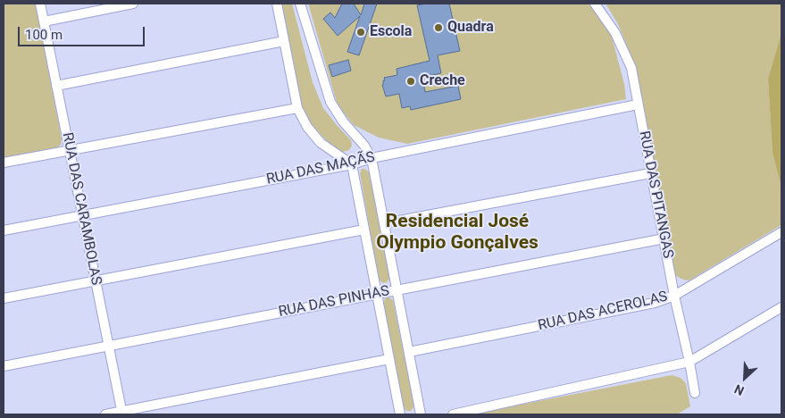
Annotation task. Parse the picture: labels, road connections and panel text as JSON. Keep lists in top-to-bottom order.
{
  "streets": {
    "street": [
      "RUA DAS MAÇÃS",
      "RUA DAS PITANGAS",
      "RUA DAS CARAMBOLAS",
      "RUA DAS PINHAS",
      "RUA DAS ACEROLAS"
    ]
  },
  "crossings": [
    ["RUA DAS MAÇÃS", "RUA DAS PITANGAS"],
    ["RUA DAS MAÇÃS", "RUA DAS CARAMBOLAS"],
    ["RUA DAS PITANGAS", "RUA DAS PINHAS"],
    ["RUA DAS PITANGAS", "RUA DAS ACEROLAS"],
    ["RUA DAS CARAMBOLAS", "RUA DAS PINHAS"]
  ],
  "districts": ["Residencial José Olympio Gonçalves"],
  "places": ["Quadra", "Escola", "Creche"],
  "scale_bar": "100 m",
  "north": "bottom left"
}
